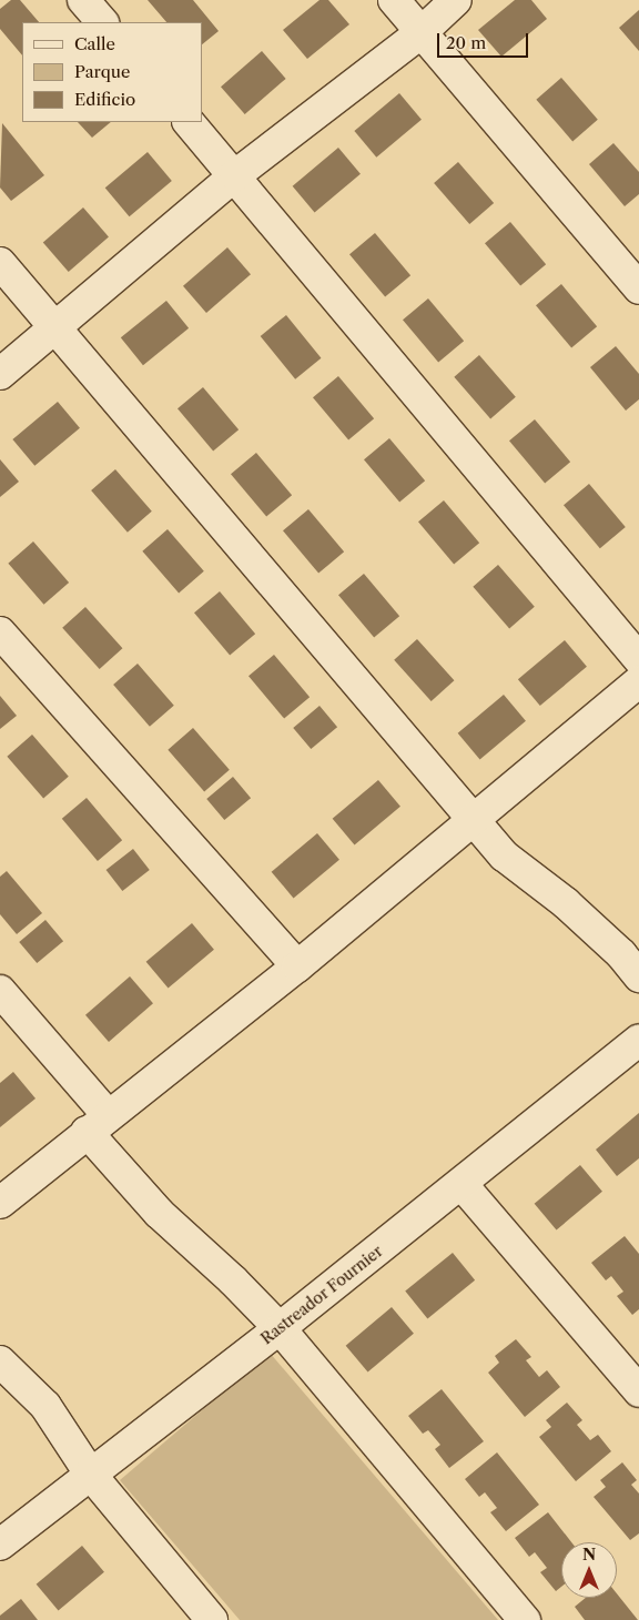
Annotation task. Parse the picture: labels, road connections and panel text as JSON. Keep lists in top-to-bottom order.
{
  "streets": {
    "street": ["Rastreador Fournier"]
  },
  "legend": ["Calle", "Parque", "Edificio"],
  "scale_bar": "20 m",
  "north": "top"
}
